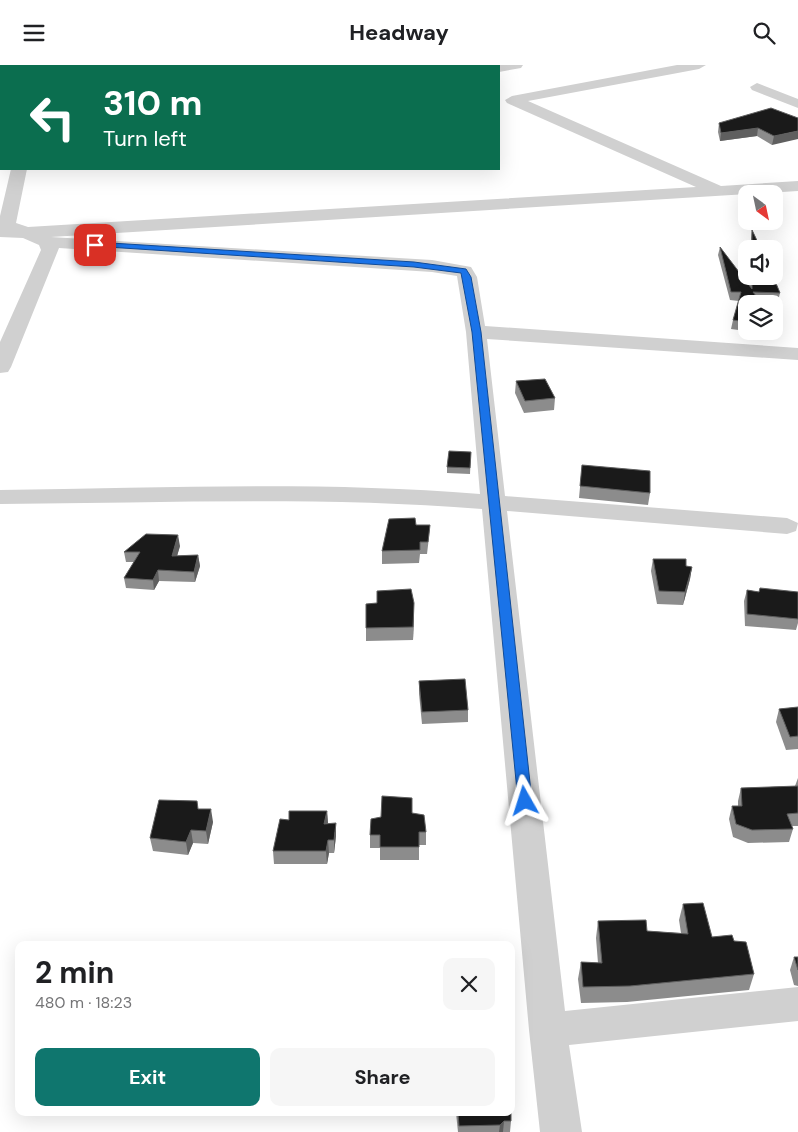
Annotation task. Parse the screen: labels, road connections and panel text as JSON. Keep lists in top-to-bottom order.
{
  "north": "bottom right",
  "page": {
    "header": "Headway",
    "turn": ["310 m", "Turn left"],
    "heading": ["2 min", "480 m · 18:23"],
    "buttons": ["Exit", "Share"]
  }
}
